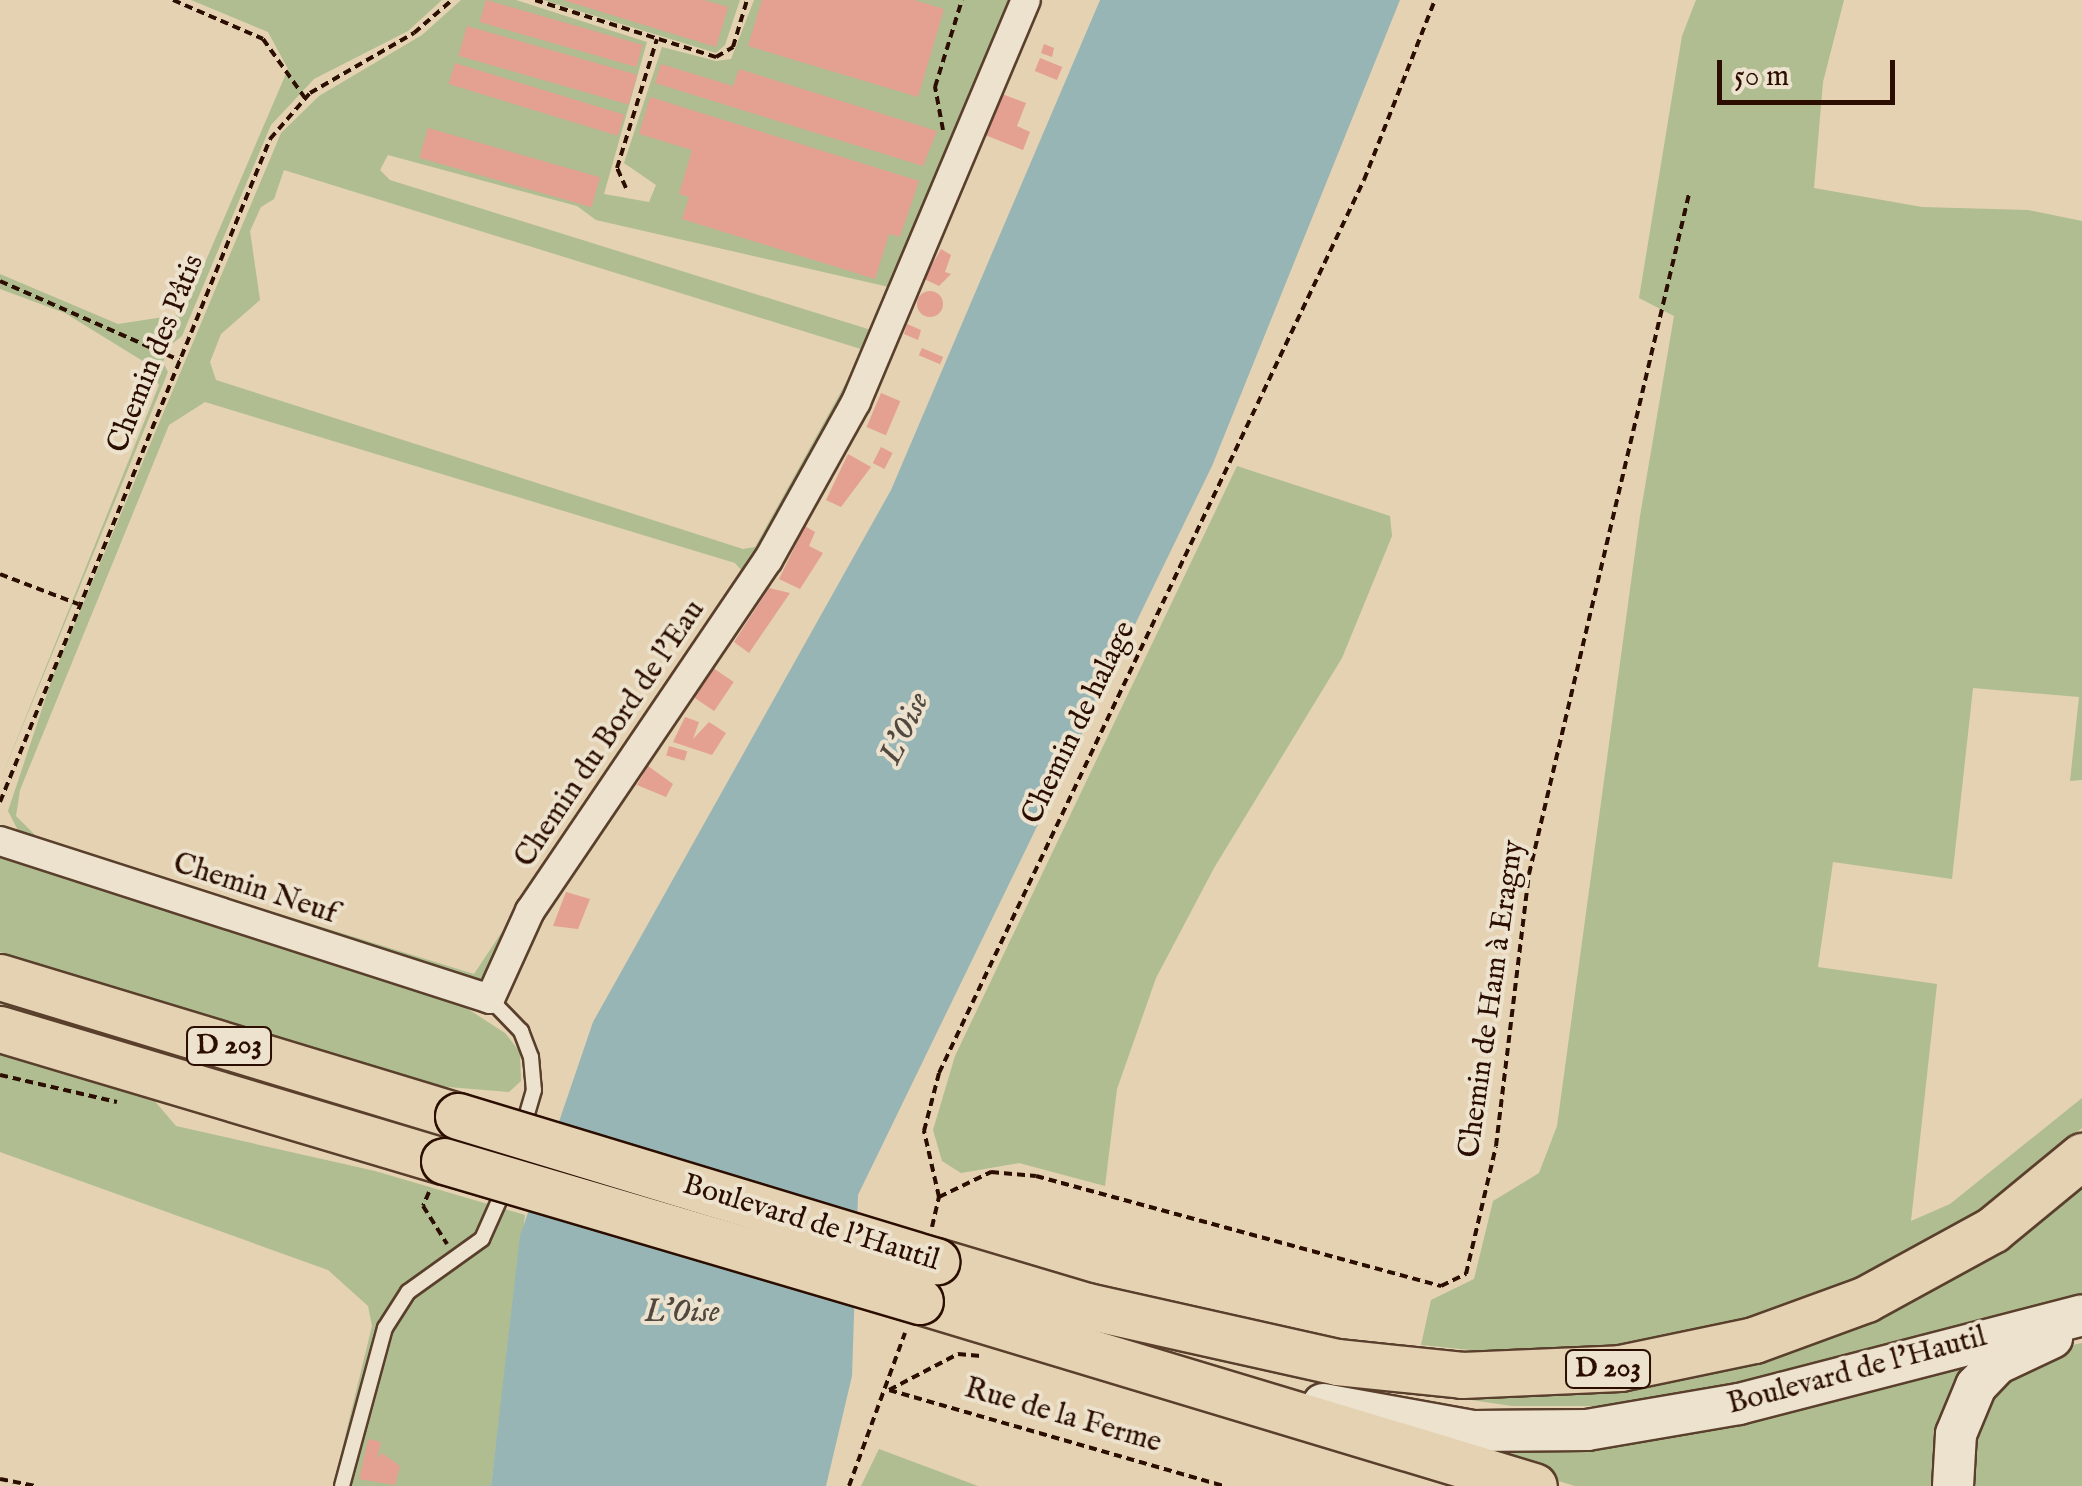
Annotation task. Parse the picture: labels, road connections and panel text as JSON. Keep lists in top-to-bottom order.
{
  "streets": {
    "main road": ["D 203", "Boulevard de l'Hautil"],
    "street": ["Chemin du Bord de l'Eau", "Chemin Neuf"],
    "path": [
      "Chemin des Pâtis",
      "Chemin de halage",
      "Chemin de Ham à Eragny",
      "Rue de la Ferme"
    ]
  },
  "crossings": [
    ["Chemin de halage", "Chemin de Ham à Eragny"],
    ["Chemin de halage", "Boulevard de l'Hautil"],
    ["Chemin de halage", "Rue de la Ferme"],
    ["Chemin du Bord de l'Eau", "Chemin Neuf"],
    ["D 203", "Boulevard de l'Hautil"]
  ],
  "water": ["L'Oise", "L’Oise"],
  "scale_bar": "50 m"
}
